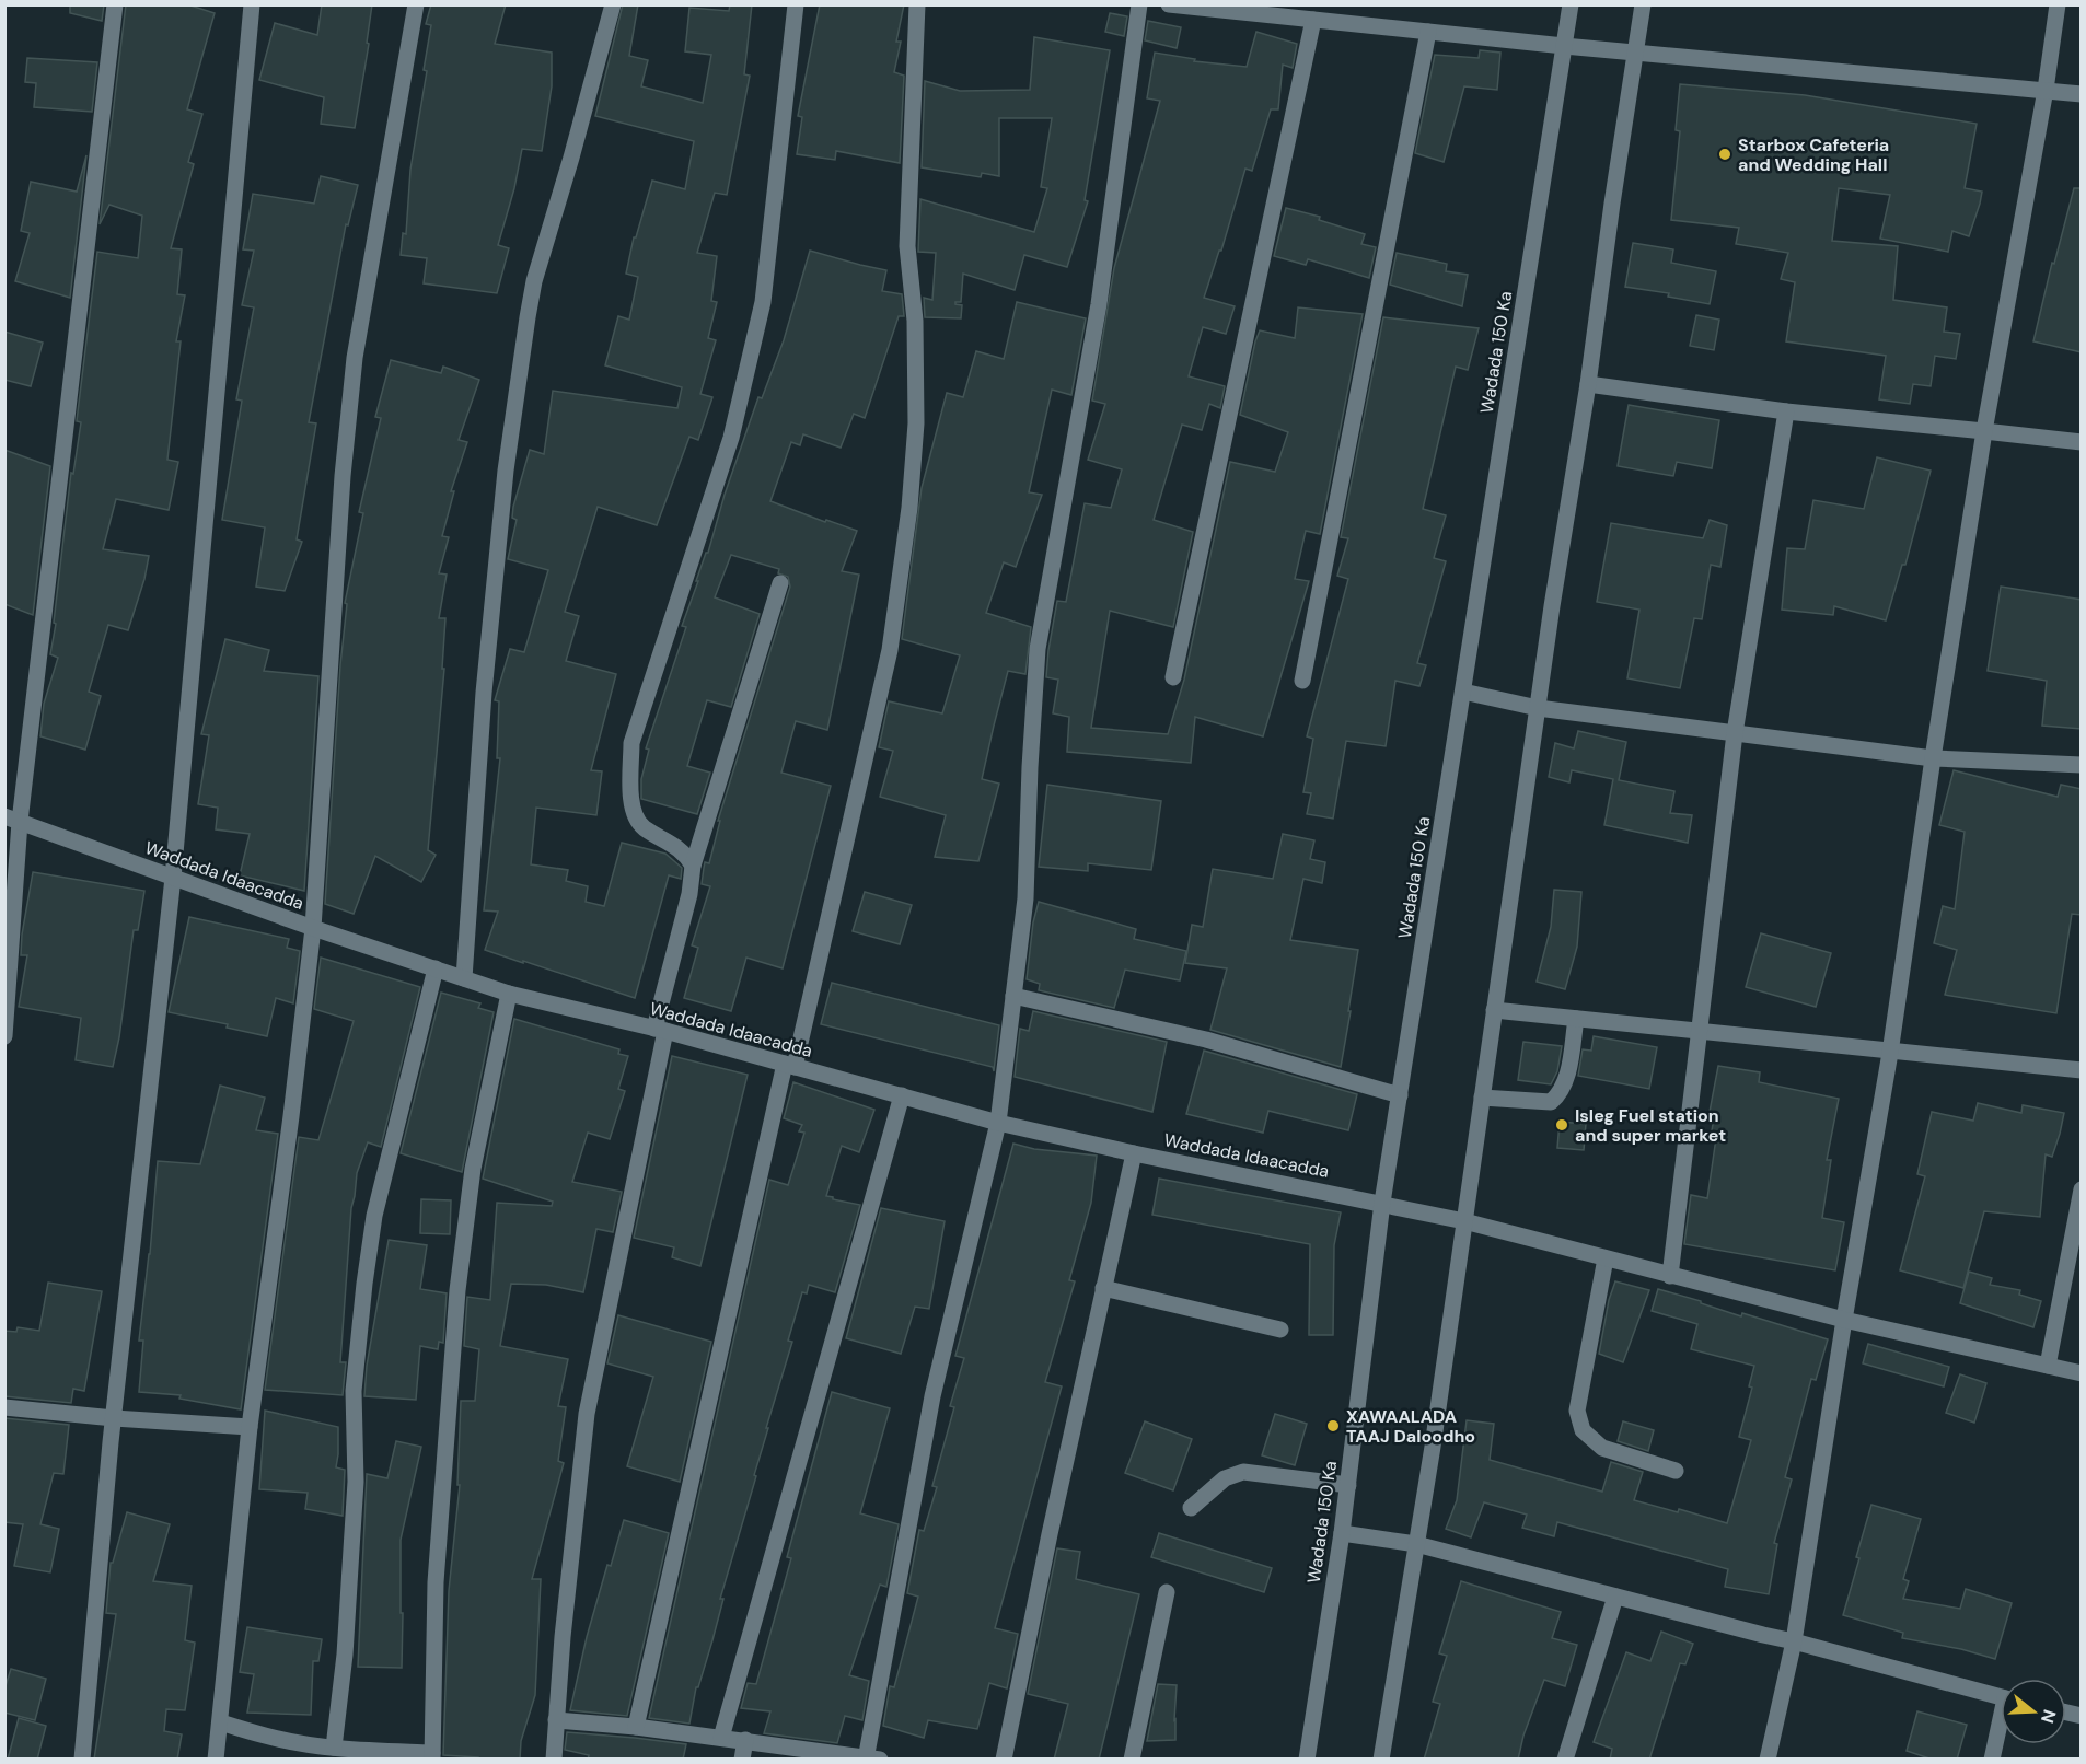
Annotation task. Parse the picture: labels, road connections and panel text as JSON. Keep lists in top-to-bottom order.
{
  "streets": {
    "street": ["Wadada 150 Ka", "Waddada Idaacadda"]
  },
  "crossings": [
    ["Wadada 150 Ka", "Waddada Idaacadda"]
  ],
  "places": ["Starbox Cafeteria and Wedding Hall", "Isleg Fuel station and super market", "XAWAALADA TAAJ Daloodho"],
  "north": "right"
}
